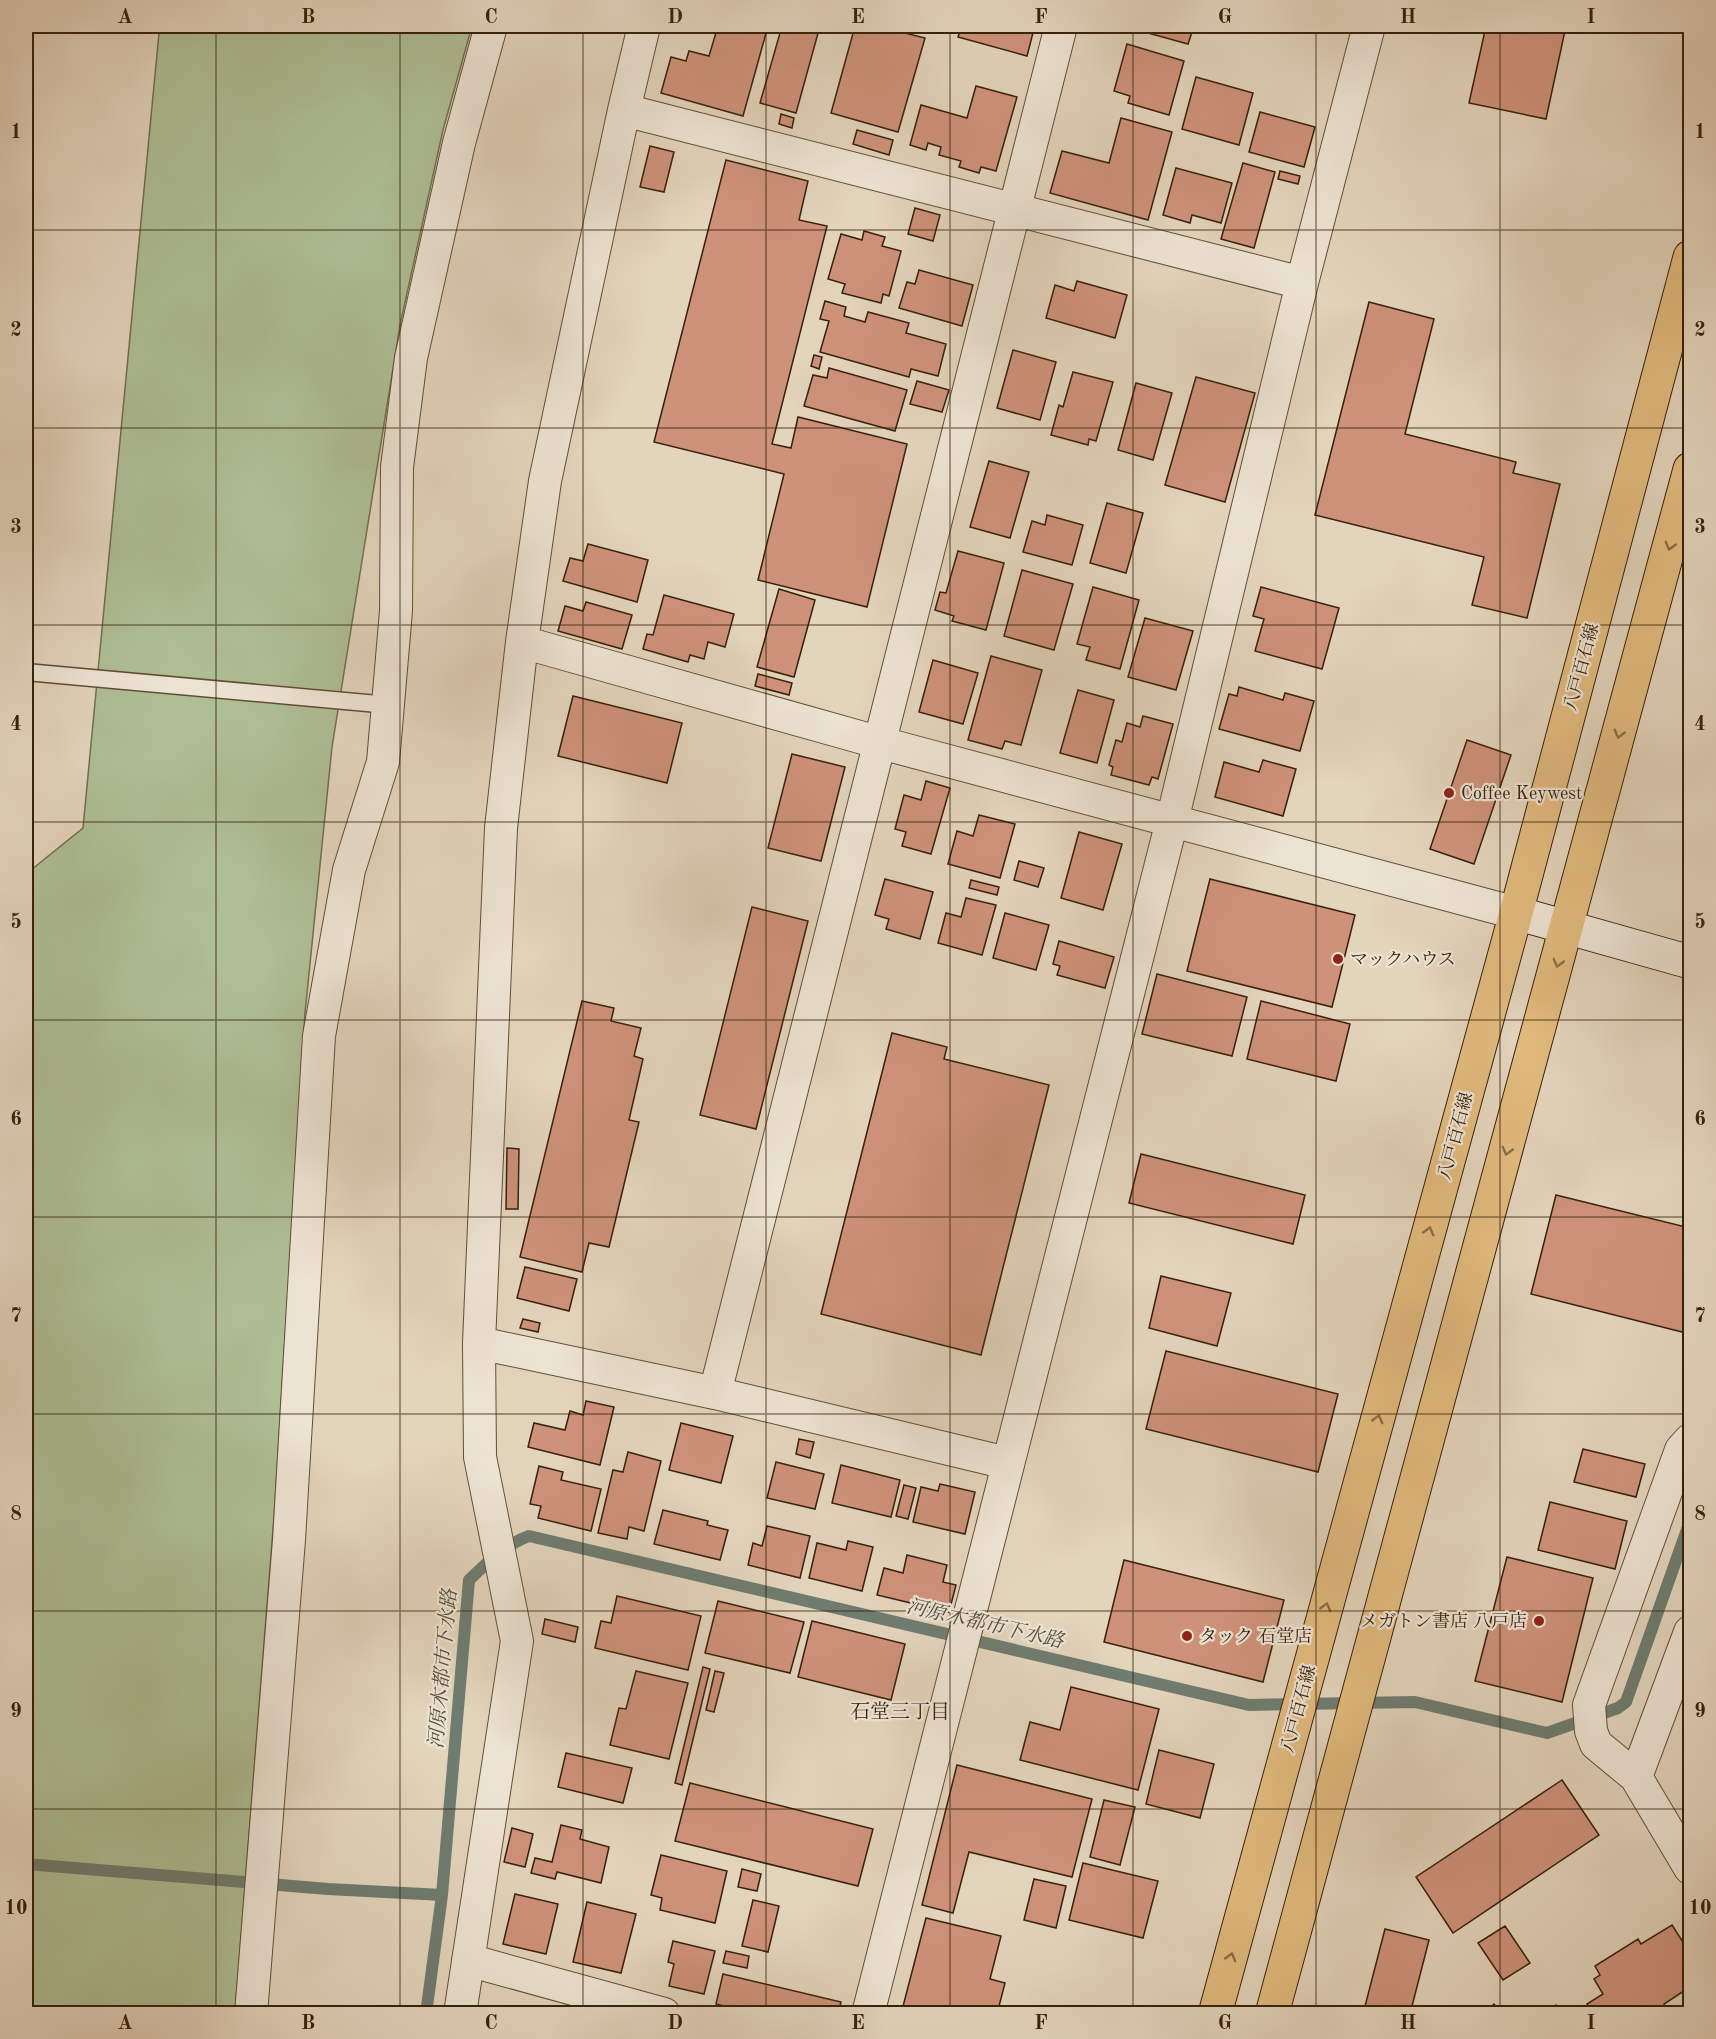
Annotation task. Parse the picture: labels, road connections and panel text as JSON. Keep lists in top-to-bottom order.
{
  "streets": {
    "main road": ["八戸百石線"]
  },
  "districts": ["石堂三丁目"],
  "water": ["河原木都市下水路"],
  "places": [
    "Coffee Keywest",
    "マックハウス",
    "メガトン書店 八戸店",
    "タック 石堂店"
  ],
  "grid": {
    "columns": [
      "A",
      "B",
      "C",
      "D",
      "E",
      "F",
      "G",
      "H",
      "I"
    ],
    "rows": [
      "1",
      "2",
      "3",
      "4",
      "5",
      "6",
      "7",
      "8",
      "9",
      "10"
    ]
  }
}
